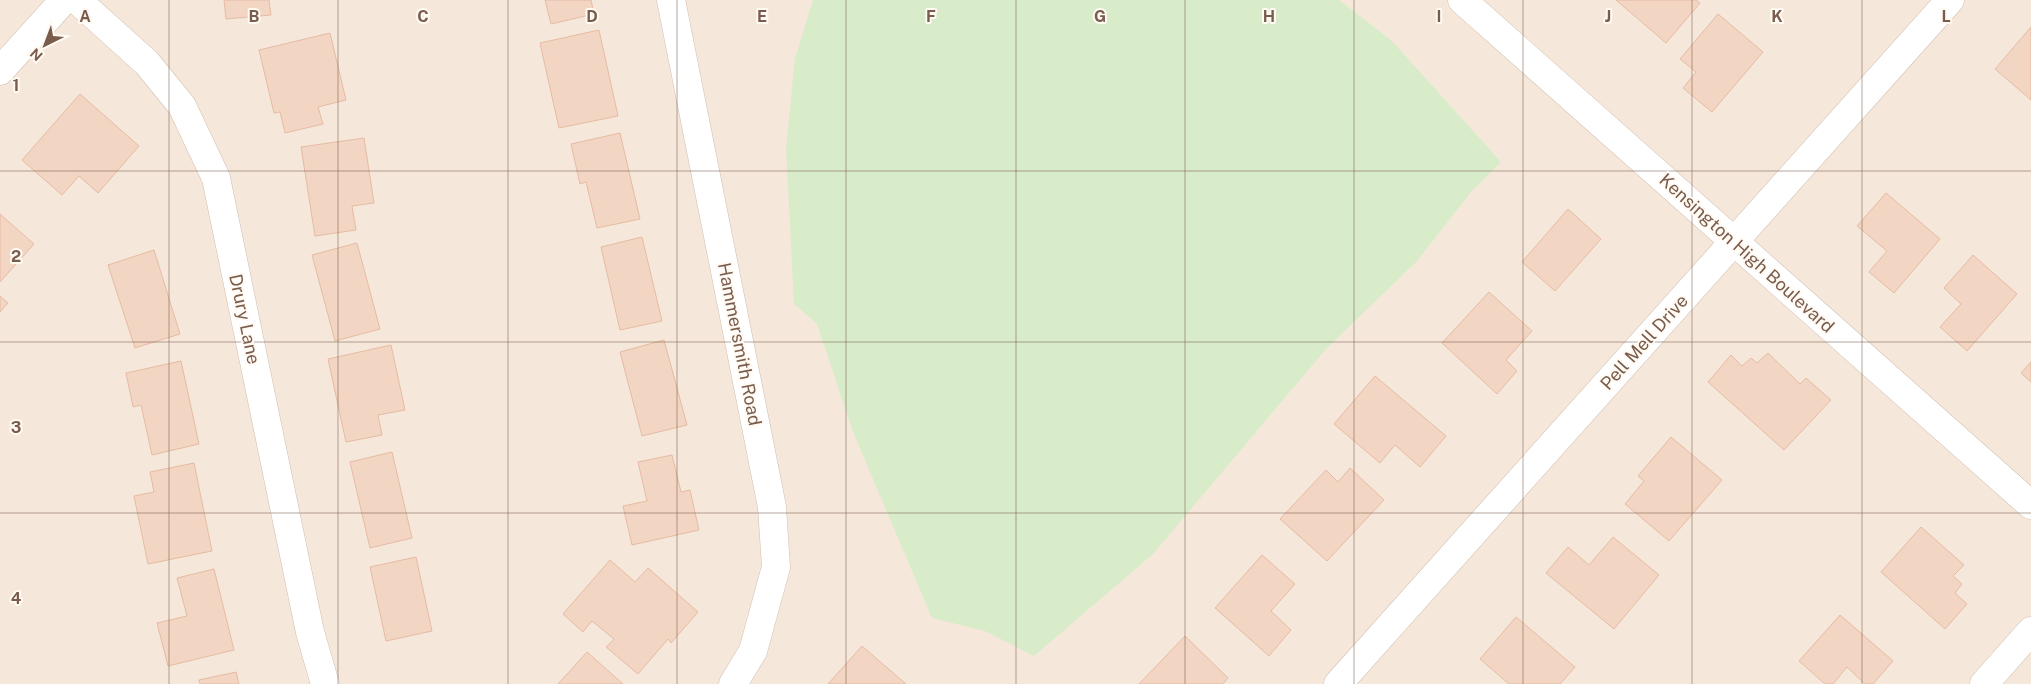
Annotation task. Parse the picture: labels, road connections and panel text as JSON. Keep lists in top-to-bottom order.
{
  "streets": {
    "street": [
      "Kensington High Boulevard",
      "Drury Lane",
      "Pell Mell Drive",
      "Hammersmith Road"
    ]
  },
  "crossings": [
    ["Kensington High Boulevard", "Pell Mell Drive"]
  ],
  "north": "bottom left",
  "grid": {
    "columns": [
      "A",
      "B",
      "C",
      "D",
      "E",
      "F",
      "G",
      "H",
      "I",
      "J",
      "K",
      "L"
    ],
    "rows": [
      "1",
      "2",
      "3",
      "4"
    ]
  }
}
